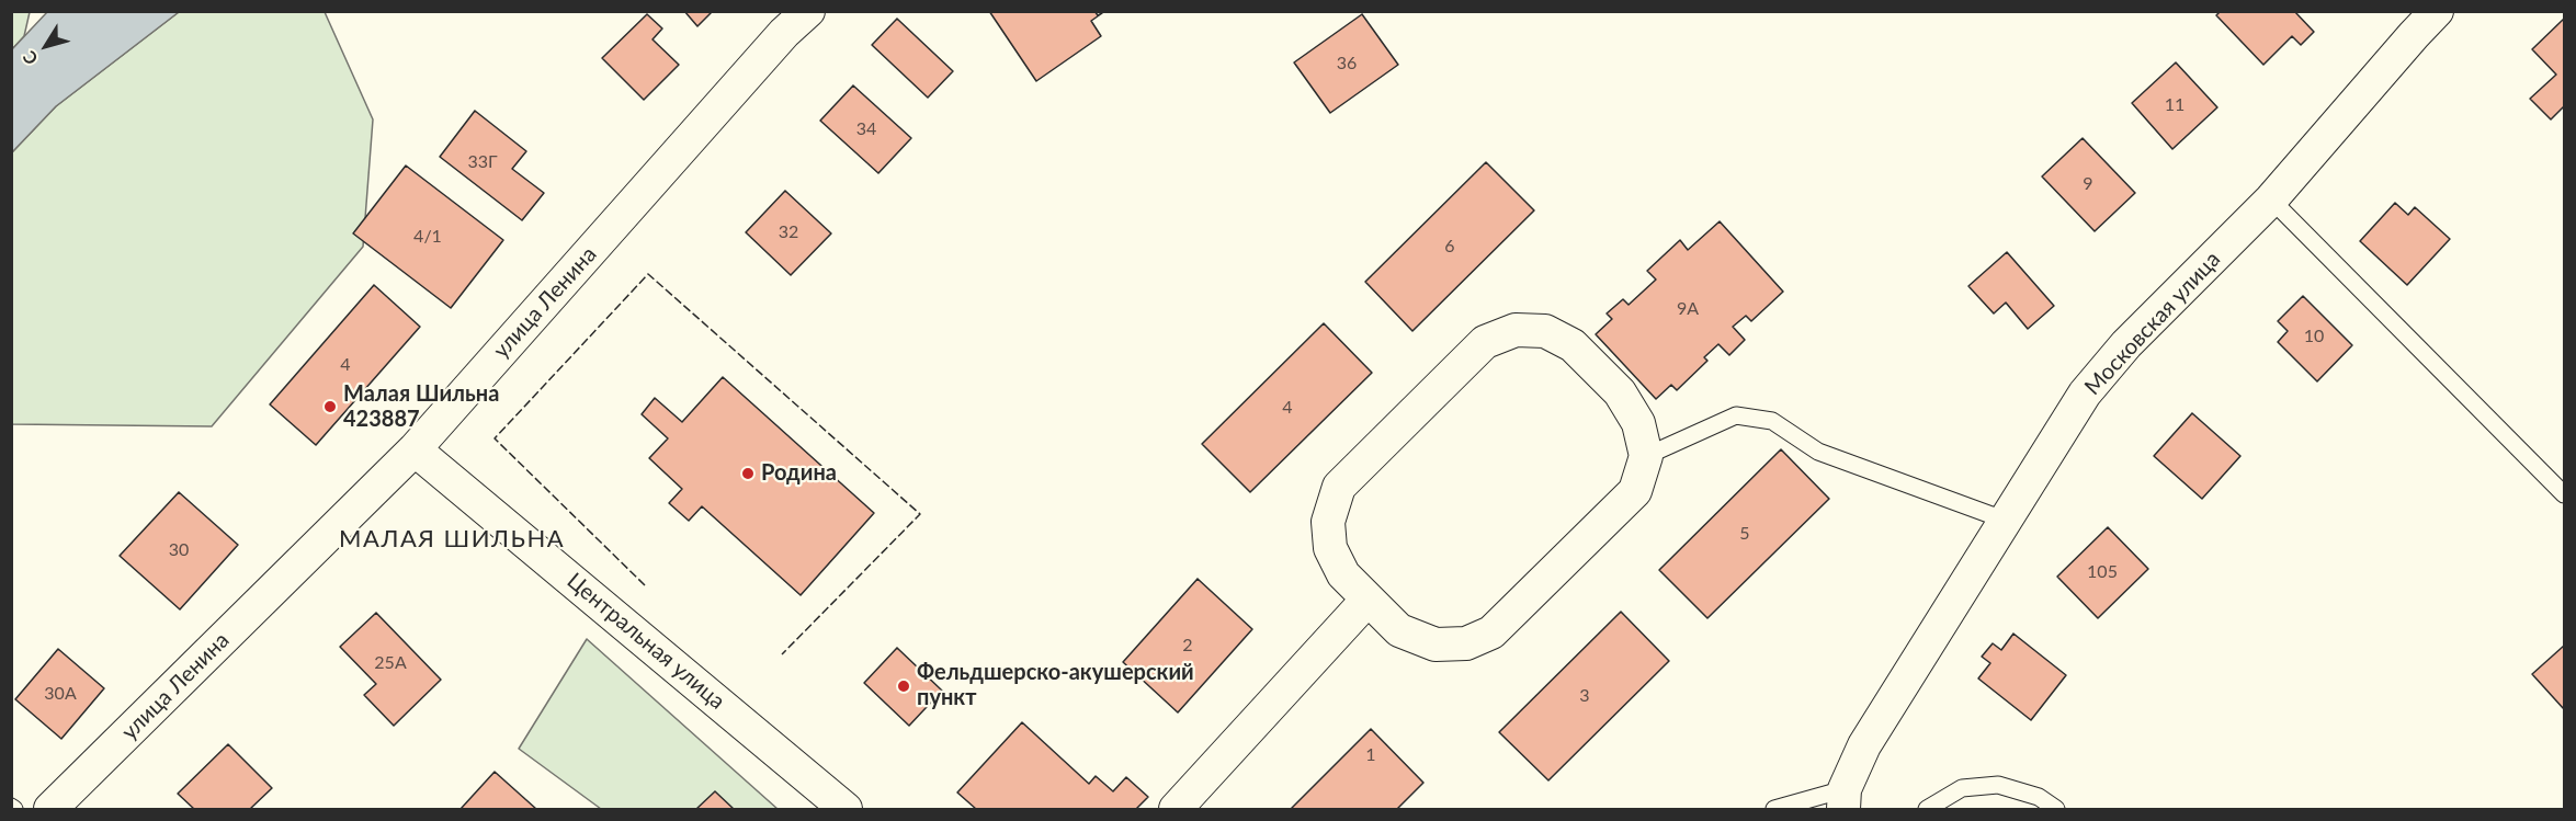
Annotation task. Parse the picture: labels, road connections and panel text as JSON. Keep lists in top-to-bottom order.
{
  "streets": {
    "street": ["улица Ленина", "Московская улица", "Центральная улица"]
  },
  "crossings": [
    ["улица Ленина", "Центральная улица"]
  ],
  "districts": ["МАЛАЯ ШИЛЬНА"],
  "places": ["Малая Шильна 423887", "Родина", "Фельдшерско-акушерский пункт"],
  "house_numbers": [
    "36",
    "11",
    "34",
    "33Г",
    "9",
    "32",
    "4/1",
    "6",
    "9А",
    "10",
    "4",
    "4",
    "5",
    "30",
    "105",
    "2",
    "25А",
    "30А",
    "3",
    "1"
  ],
  "north": "bottom left"
}
